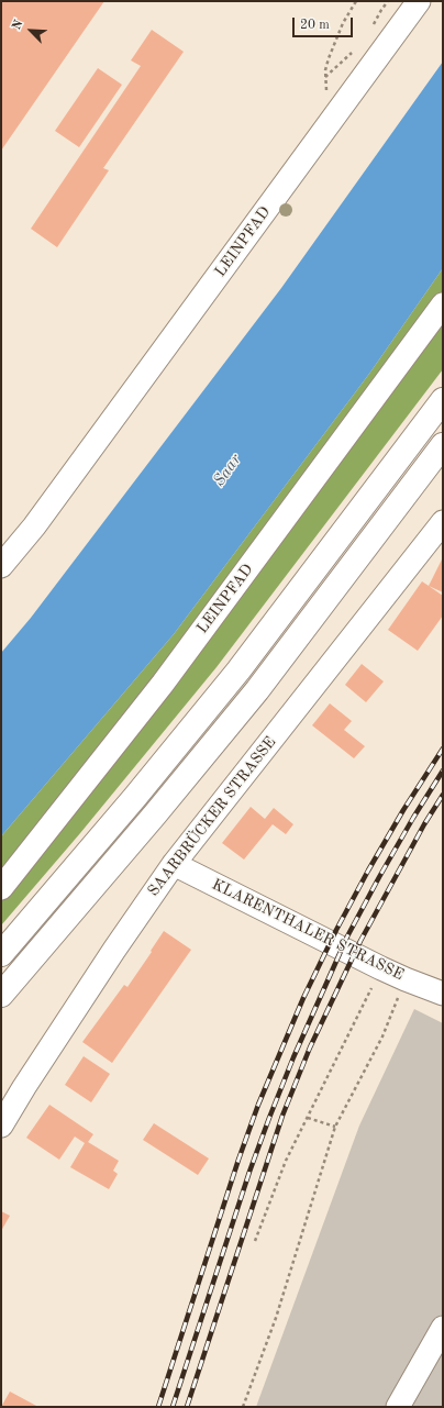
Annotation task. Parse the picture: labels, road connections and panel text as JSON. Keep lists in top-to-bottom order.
{
  "streets": {
    "street": ["LEINPFAD", "SAARBRÜCKER STRASSE", "KLARENTHALER STRASSE"]
  },
  "crossings": [
    ["SAARBRÜCKER STRASSE", "KLARENTHALER STRASSE"]
  ],
  "water": ["Saar"],
  "scale_bar": "20 m",
  "north": "top left"
}
